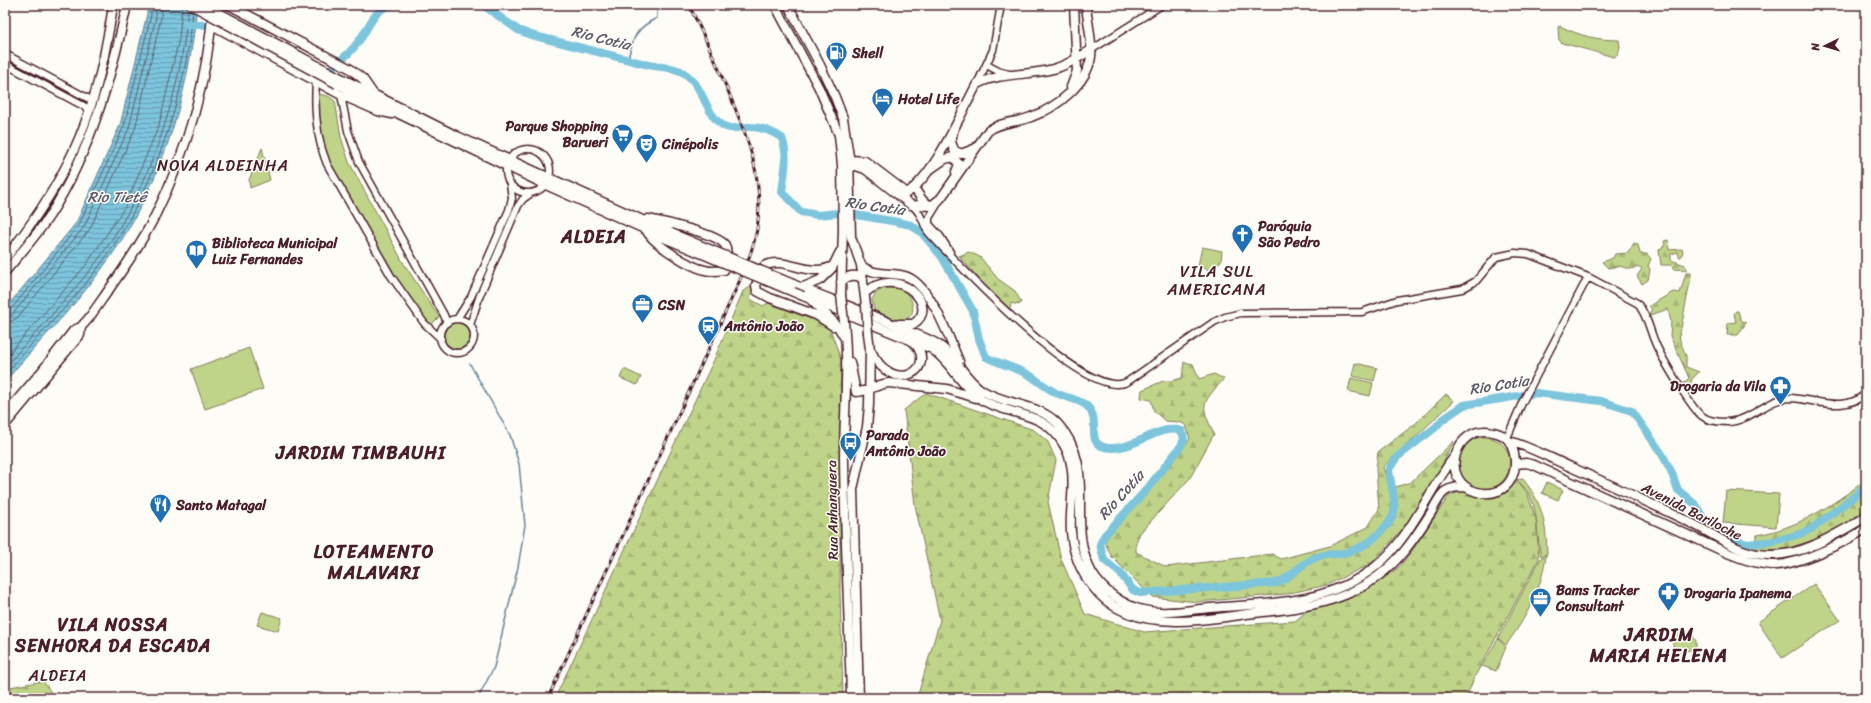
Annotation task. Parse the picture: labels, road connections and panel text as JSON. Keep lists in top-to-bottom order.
{
  "streets": {
    "main road": ["Rua Anhanguera", "Avenida Bariloche"]
  },
  "districts": [
    "NOVA ALDEINHA",
    "ALDEIA",
    "VILA SUL AMERICANA",
    "JARDIM TIMBAUHI",
    "LOTEAMENTO MALAVARI",
    "VILA NOSSA SENHORA DA ESCADA",
    "JARDIM MARIA HELENA",
    "ALDEIA"
  ],
  "water": ["Rio Cotia", "Rio Tietê"],
  "places": {
    "fuel station": ["Shell"],
    "hotel": ["Hotel Life"],
    "supermarket": ["Parque Shopping Barueri"],
    "theatre": ["Cinépolis"],
    "church": ["Paróquia São Pedro"],
    "library": ["Biblioteca Municipal Luiz Fernandes"],
    "office": ["CSN", "Bams Tracker Consultant"],
    "station": ["Antônio João"],
    "pharmacy": ["Drogaria da Vila", "Drogaria Ipanema"],
    "bus stop": ["Parada Antônio João"],
    "restaurant": ["Santo Matagal"]
  },
  "north": "left"
}
